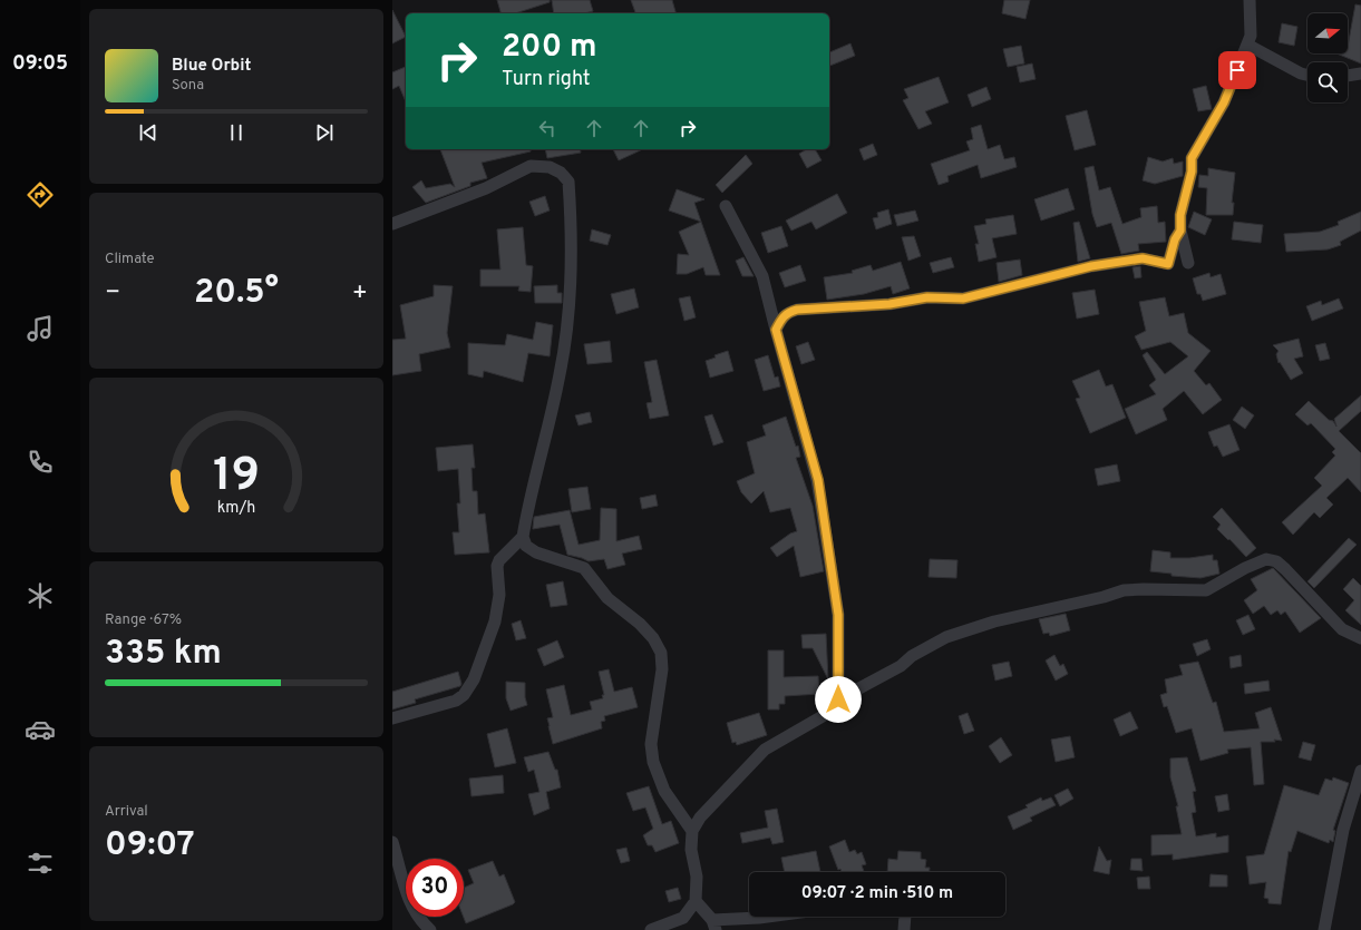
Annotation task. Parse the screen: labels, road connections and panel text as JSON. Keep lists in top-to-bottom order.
{
  "north": "right",
  "page": {
    "tabs": "09:05",
    "turn": ["200 m", "Turn right"],
    "song": ["Blue Orbit", "Sona"],
    "tile": [
      "Climate",
      ["Range · 67%", "335 km"],
      ["Arrival", "09:07"]
    ],
    "heat": ["−", "20.5°", "+"],
    "limit": "30",
    "trip": "09:07 · 2 min · 510 m",
    "gauge": ["19", "km/h"]
  }
}
